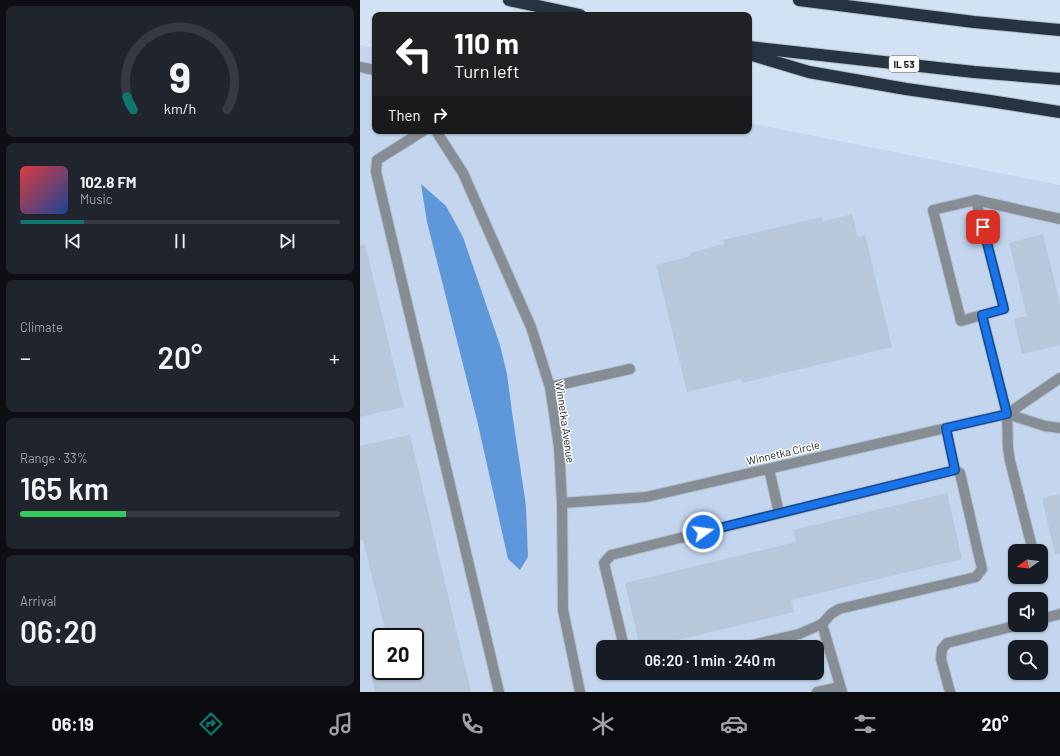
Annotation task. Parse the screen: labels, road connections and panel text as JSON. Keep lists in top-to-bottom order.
{
  "streets": {
    "highway": ["IL 53"],
    "street": ["Winnetka Avenue", "Winnetka Circle"]
  },
  "crossings": [
    ["Winnetka Avenue", "Winnetka Circle"]
  ],
  "north": "left",
  "page": {
    "turn": ["110 m", "Turn left"],
    "then": "Then",
    "song": ["102.8 FM", "Music"],
    "tile": [
      "Climate",
      ["Range · 33%", "165 km"],
      ["Arrival", "06:20"]
    ],
    "heat": ["−", "20°", "+"],
    "limit": "20",
    "trip": "06:20 · 1 min · 240 m",
    "tabs": ["06:19", "20°"],
    "gauge": ["9", "km/h"]
  }
}
